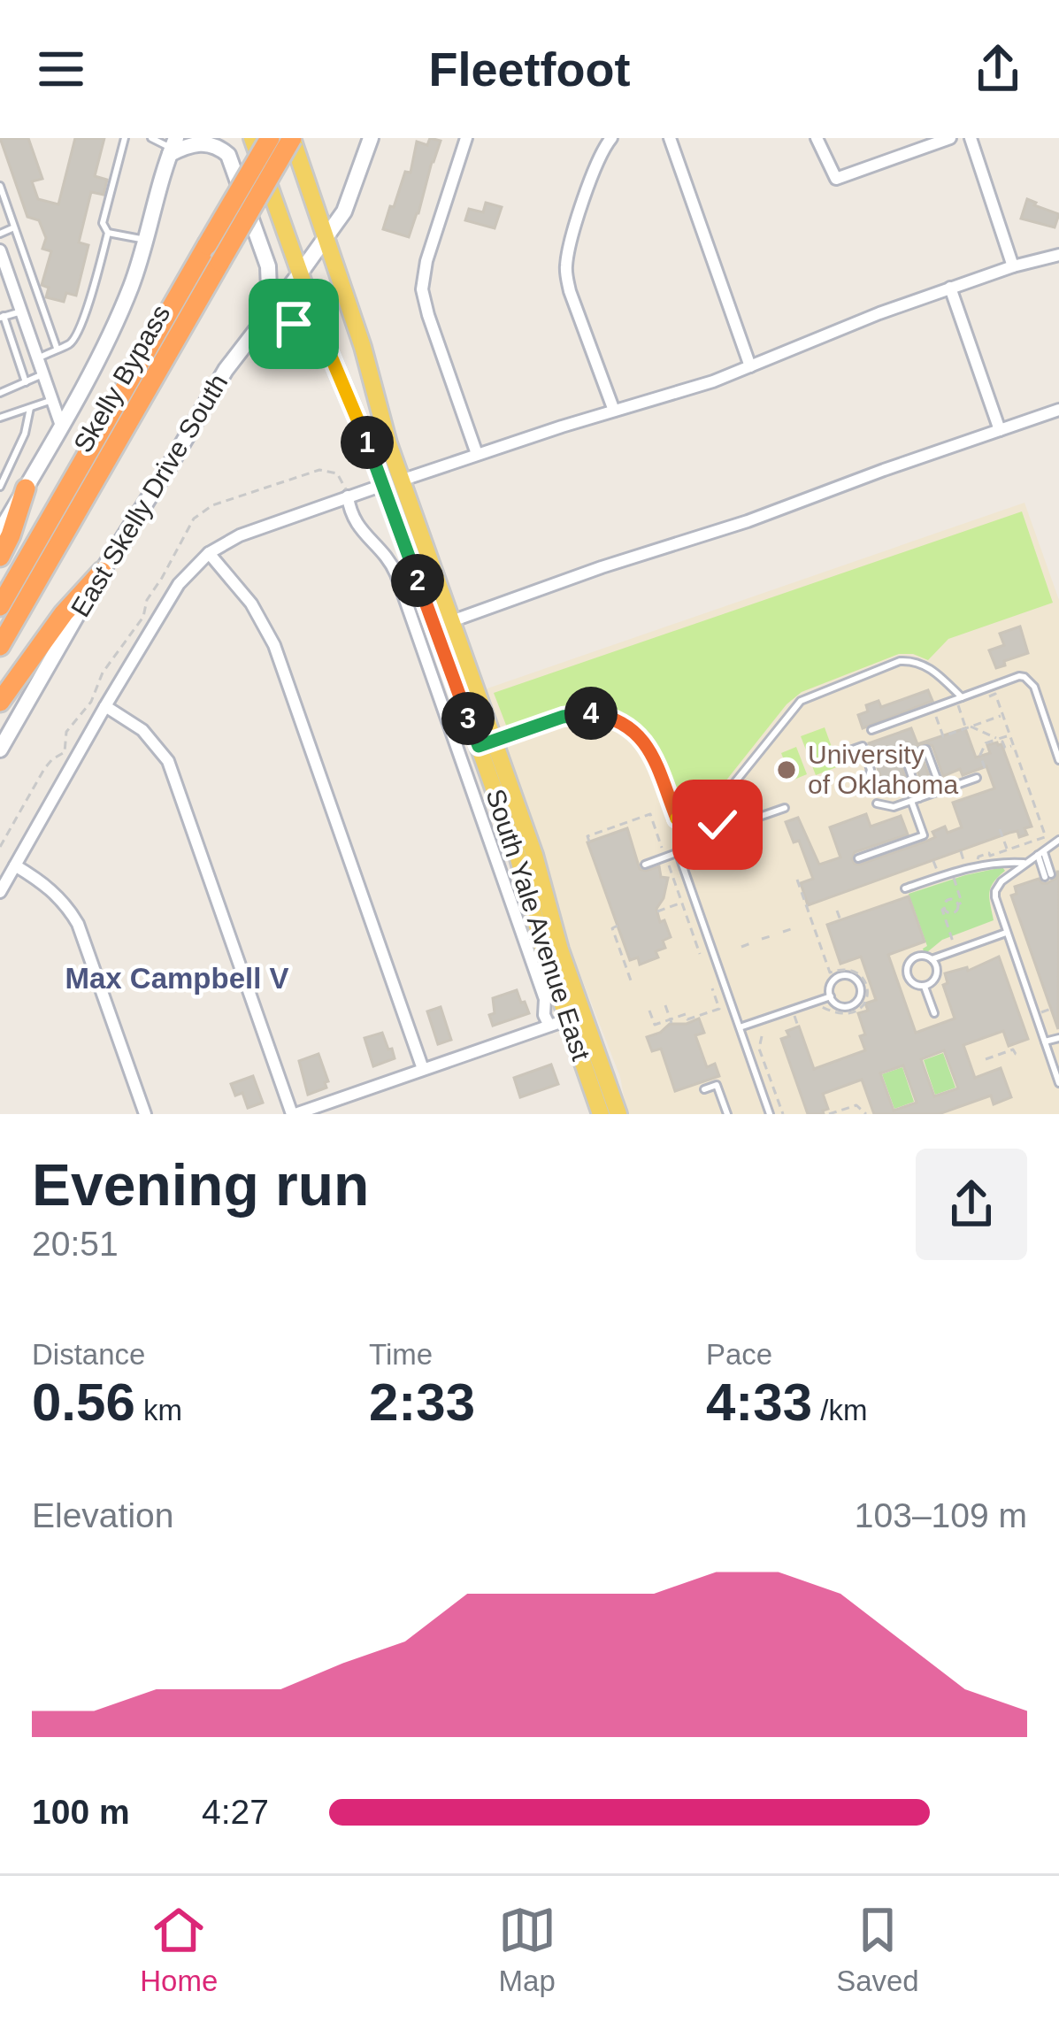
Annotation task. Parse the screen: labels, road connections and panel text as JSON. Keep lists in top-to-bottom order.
{
  "streets": {
    "highway": ["Skelly Bypass"],
    "main road": ["East Skelly Drive South", "South Yale Avenue East"]
  },
  "crossings": [
    ["Skelly Bypass", "South Yale Avenue East"],
    ["East Skelly Drive South", "South Yale Avenue East"]
  ],
  "districts": ["Max Campbell V"],
  "places": ["University of Oklahoma"],
  "page": {
    "header": "Fleetfoot",
    "pins": [
      "1",
      "2",
      "4",
      "3"
    ],
    "heading": ["Evening run", "20:51"],
    "stats": [
      ["Distance", "0.56 km"],
      ["Time", "2:33"],
      ["Pace", "4:33 /km"]
    ],
    "chart": ["Elevation", "103–109 m"],
    "list": [
      {
        "name": "100 m",
        "note": "4:27"
      }
    ],
    "tabs": ["Home", "Map", "Saved"]
  }
}
